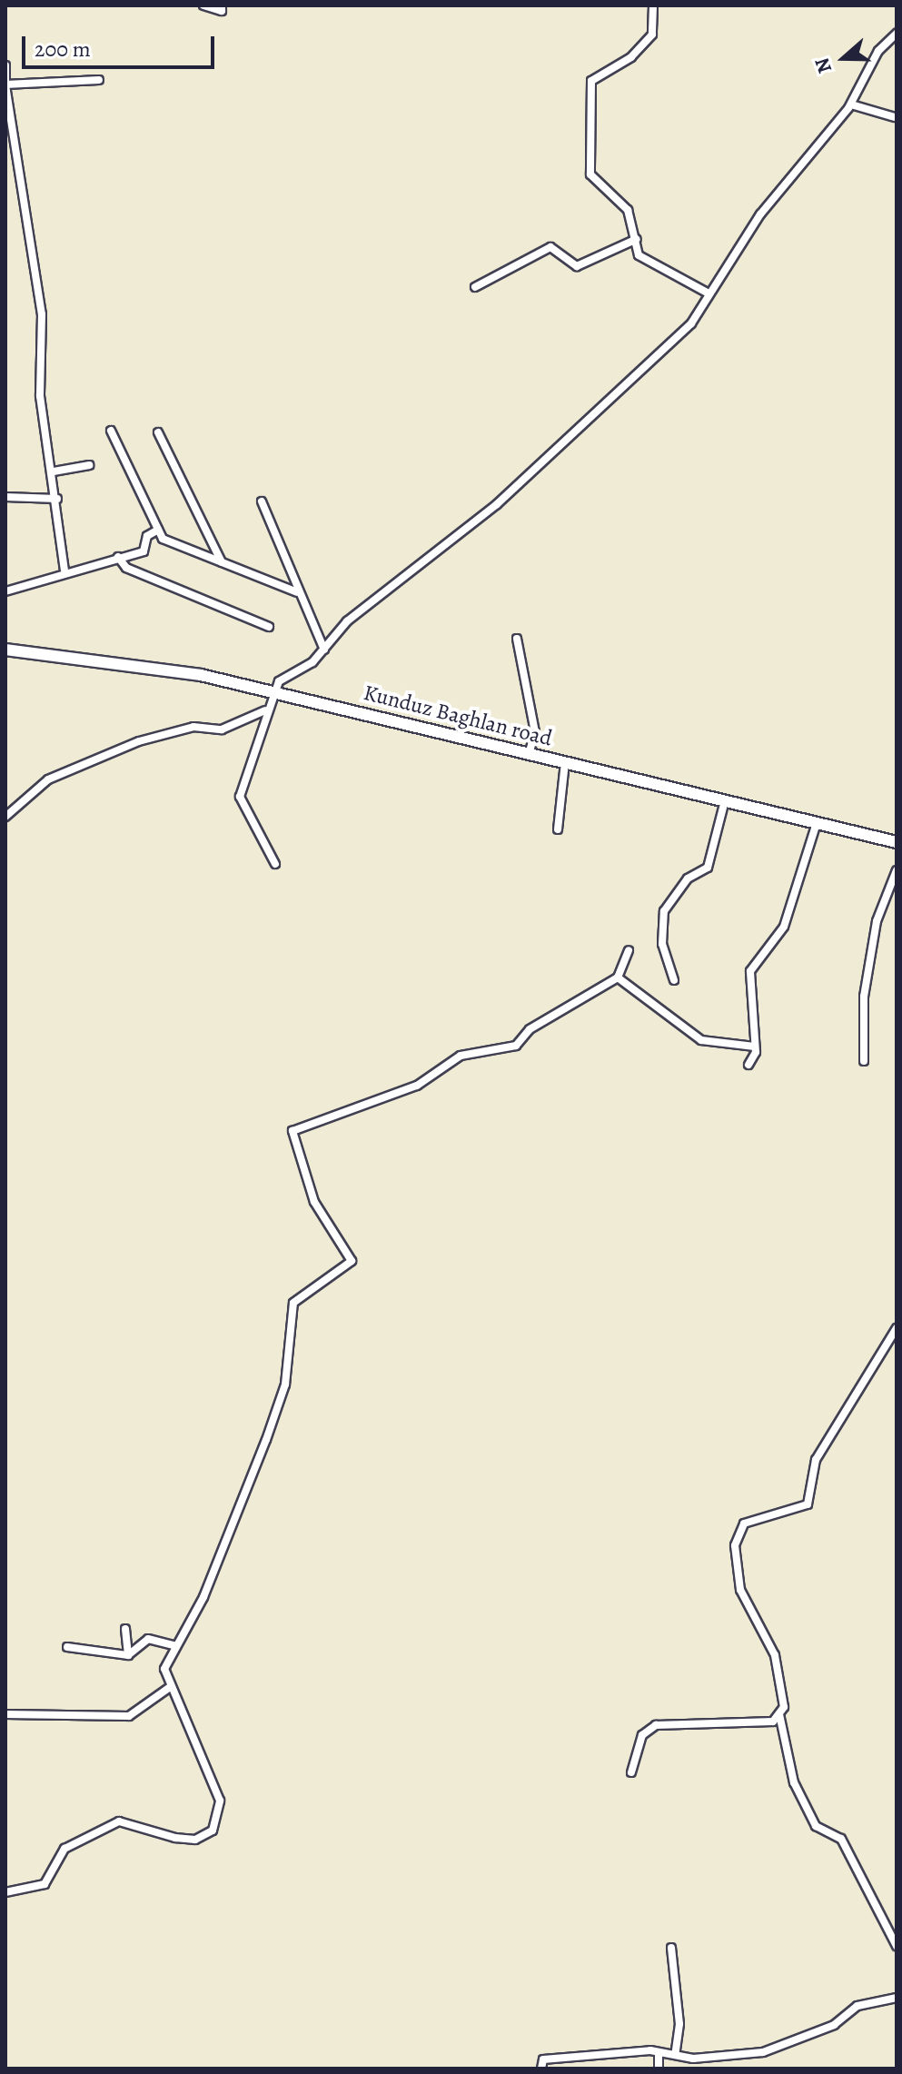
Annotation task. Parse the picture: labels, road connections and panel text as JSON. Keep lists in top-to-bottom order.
{
  "streets": {
    "highway": ["Kunduz Baghlan road"]
  },
  "scale_bar": "200 m",
  "north": "left"
}
